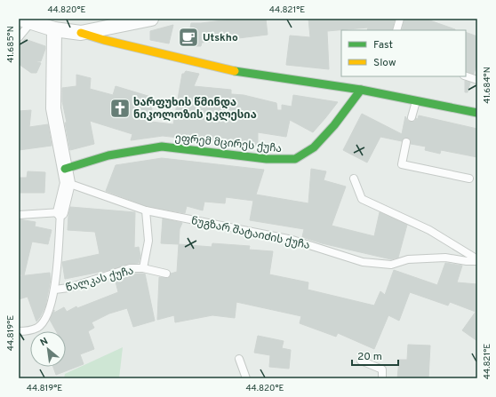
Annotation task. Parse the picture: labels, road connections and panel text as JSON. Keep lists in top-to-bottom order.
{
  "streets": {
    "street": ["ეფრემ მცირეს ქუჩა"],
    "lane": ["ნუგზარ შატაიძის ქუჩა", "წალკას ქუჩა"]
  },
  "places": {
    "cafe": ["Utskho"],
    "church": ["ხარფუხის წმინდა ნიკოლოზის ეკლესია"]
  },
  "legend": ["Fast", "Slow"],
  "scale_bar": "20 m",
  "north": "top left",
  "coordinates": [
    "44.820°E",
    "44.821°E",
    "41.685°N",
    "41.684°N",
    "44.819°E"
  ]
}
